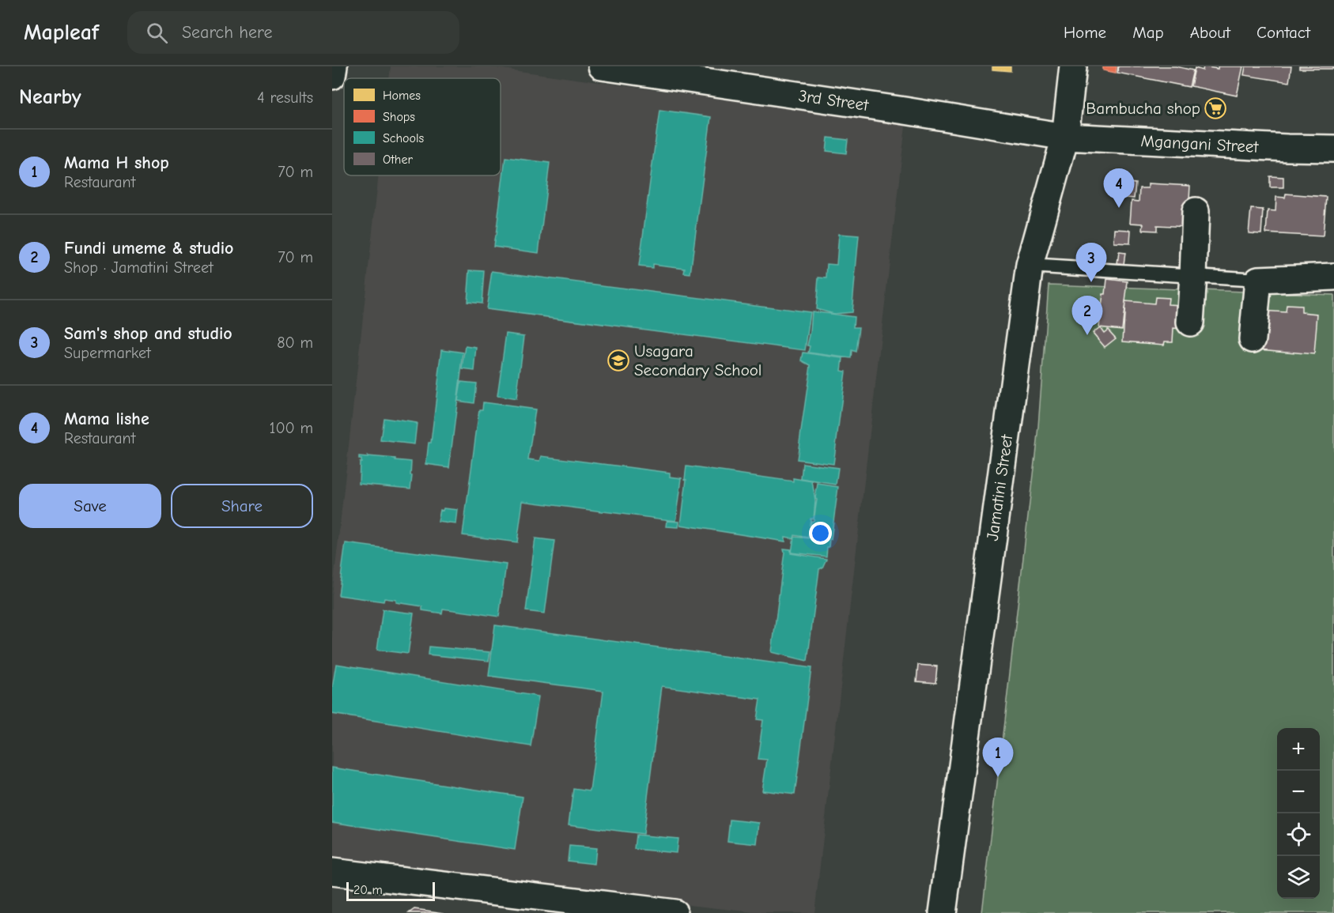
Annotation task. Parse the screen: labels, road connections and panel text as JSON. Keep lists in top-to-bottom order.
{
  "streets": {
    "street": ["3rd Street", "Mgangani Street", "Jamatini Street"]
  },
  "crossings": [
    ["3rd Street", "Mgangani Street"],
    ["3rd Street", "Jamatini Street"],
    ["Mgangani Street", "Jamatini Street"]
  ],
  "places": {
    "supermarket": ["Bambucha shop"],
    "school or university": ["Usagara Secondary School"]
  },
  "legend": [
    "Homes",
    "Shops",
    "Schools",
    "Other"
  ],
  "scale_bar": "20 m",
  "page": {
    "header": "Mapleaf",
    "search": "Search here",
    "nav": [
      "Home",
      "Map",
      "About",
      "Contact"
    ],
    "heading": ["Nearby", "4 results"],
    "list": [
      {
        "mark": "1",
        "name": "Mama H shop",
        "note": "Restaurant",
        "value": "70 m"
      },
      {
        "mark": "2",
        "name": "Fundi umeme & studio",
        "note": "Shop · Jamatini Street",
        "value": "70 m"
      },
      {
        "mark": "3",
        "name": "Sam's shop and studio",
        "note": "Supermarket",
        "value": "80 m"
      },
      {
        "mark": "4",
        "name": "Mama lishe",
        "note": "Restaurant",
        "value": "100 m"
      }
    ],
    "pins": [
      "4",
      "3",
      "2",
      "1"
    ],
    "buttons": ["Save", "Share"],
    "map_buttons": ["+", "−"],
    "scale": "20 m"
  }
}
